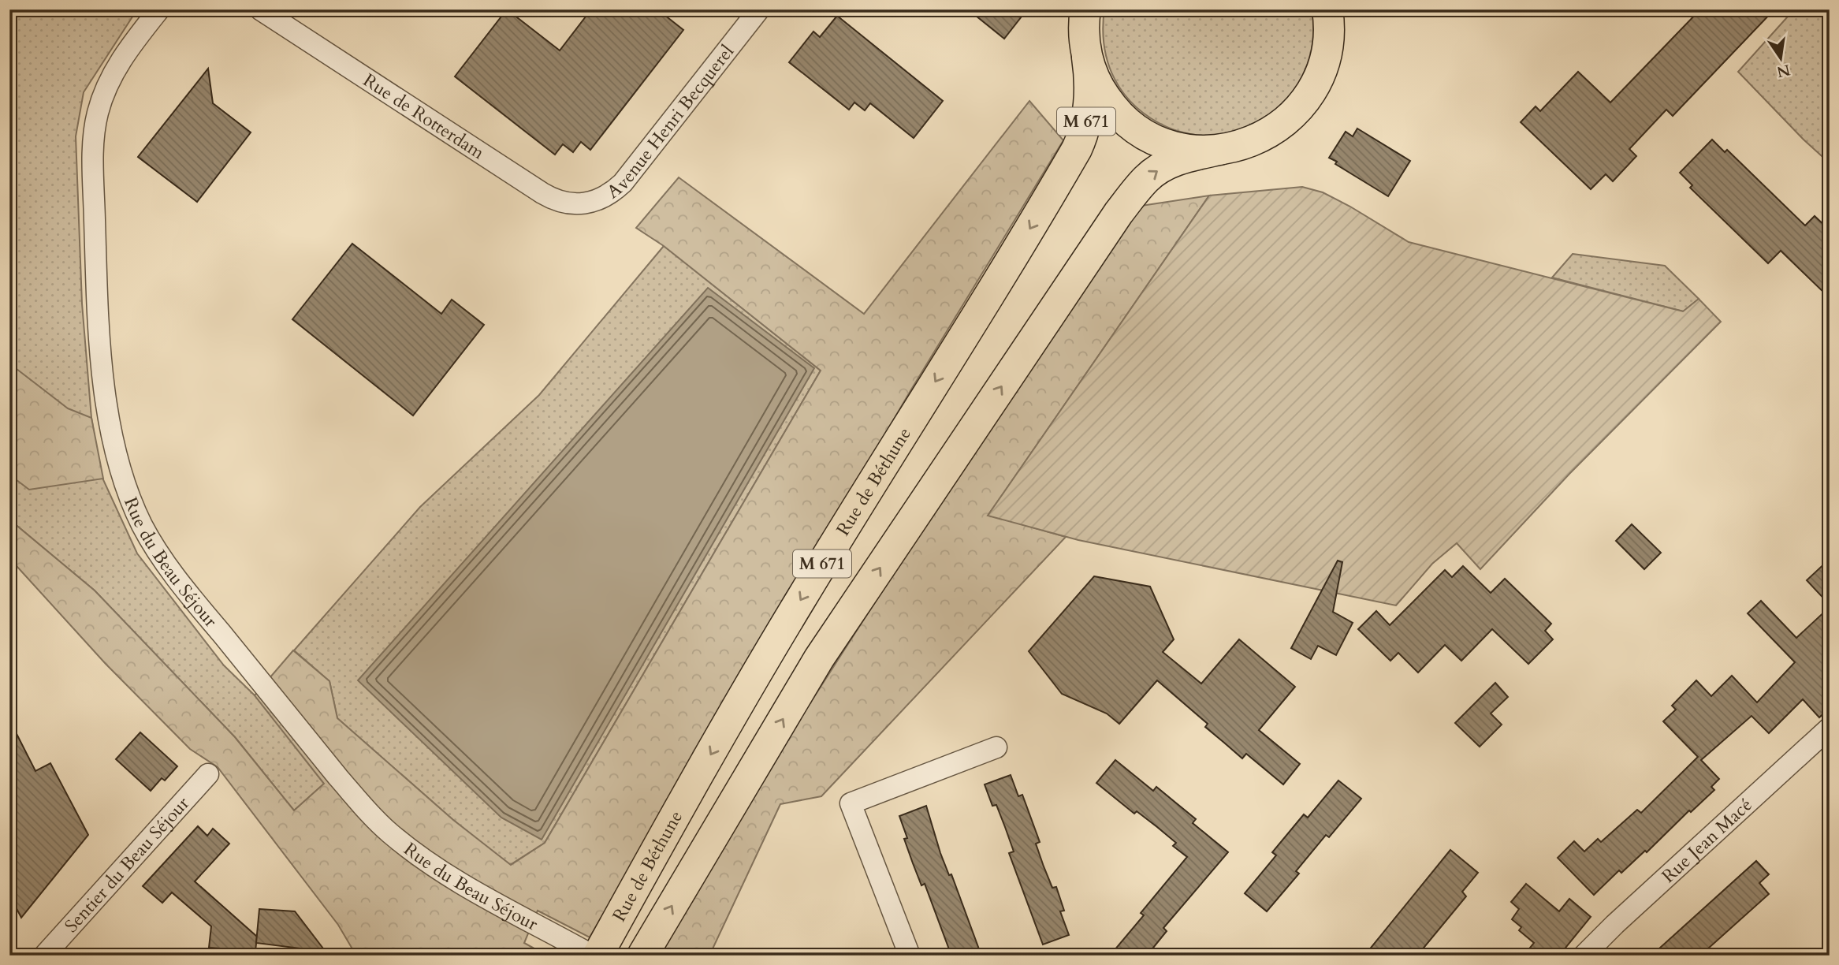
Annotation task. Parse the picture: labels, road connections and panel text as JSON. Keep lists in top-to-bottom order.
{
  "streets": {
    "main road": ["M 671", "Rue de Béthune"],
    "street": [
      "Rue de Rotterdam",
      "Avenue Henri Becquerel",
      "Rue du Beau Séjour",
      "Rue Jean Macé",
      "Sentier du Beau Séjour"
    ]
  },
  "crossings": [
    ["Rue de Rotterdam", "Avenue Henri Becquerel"]
  ],
  "north": "bottom"
}
